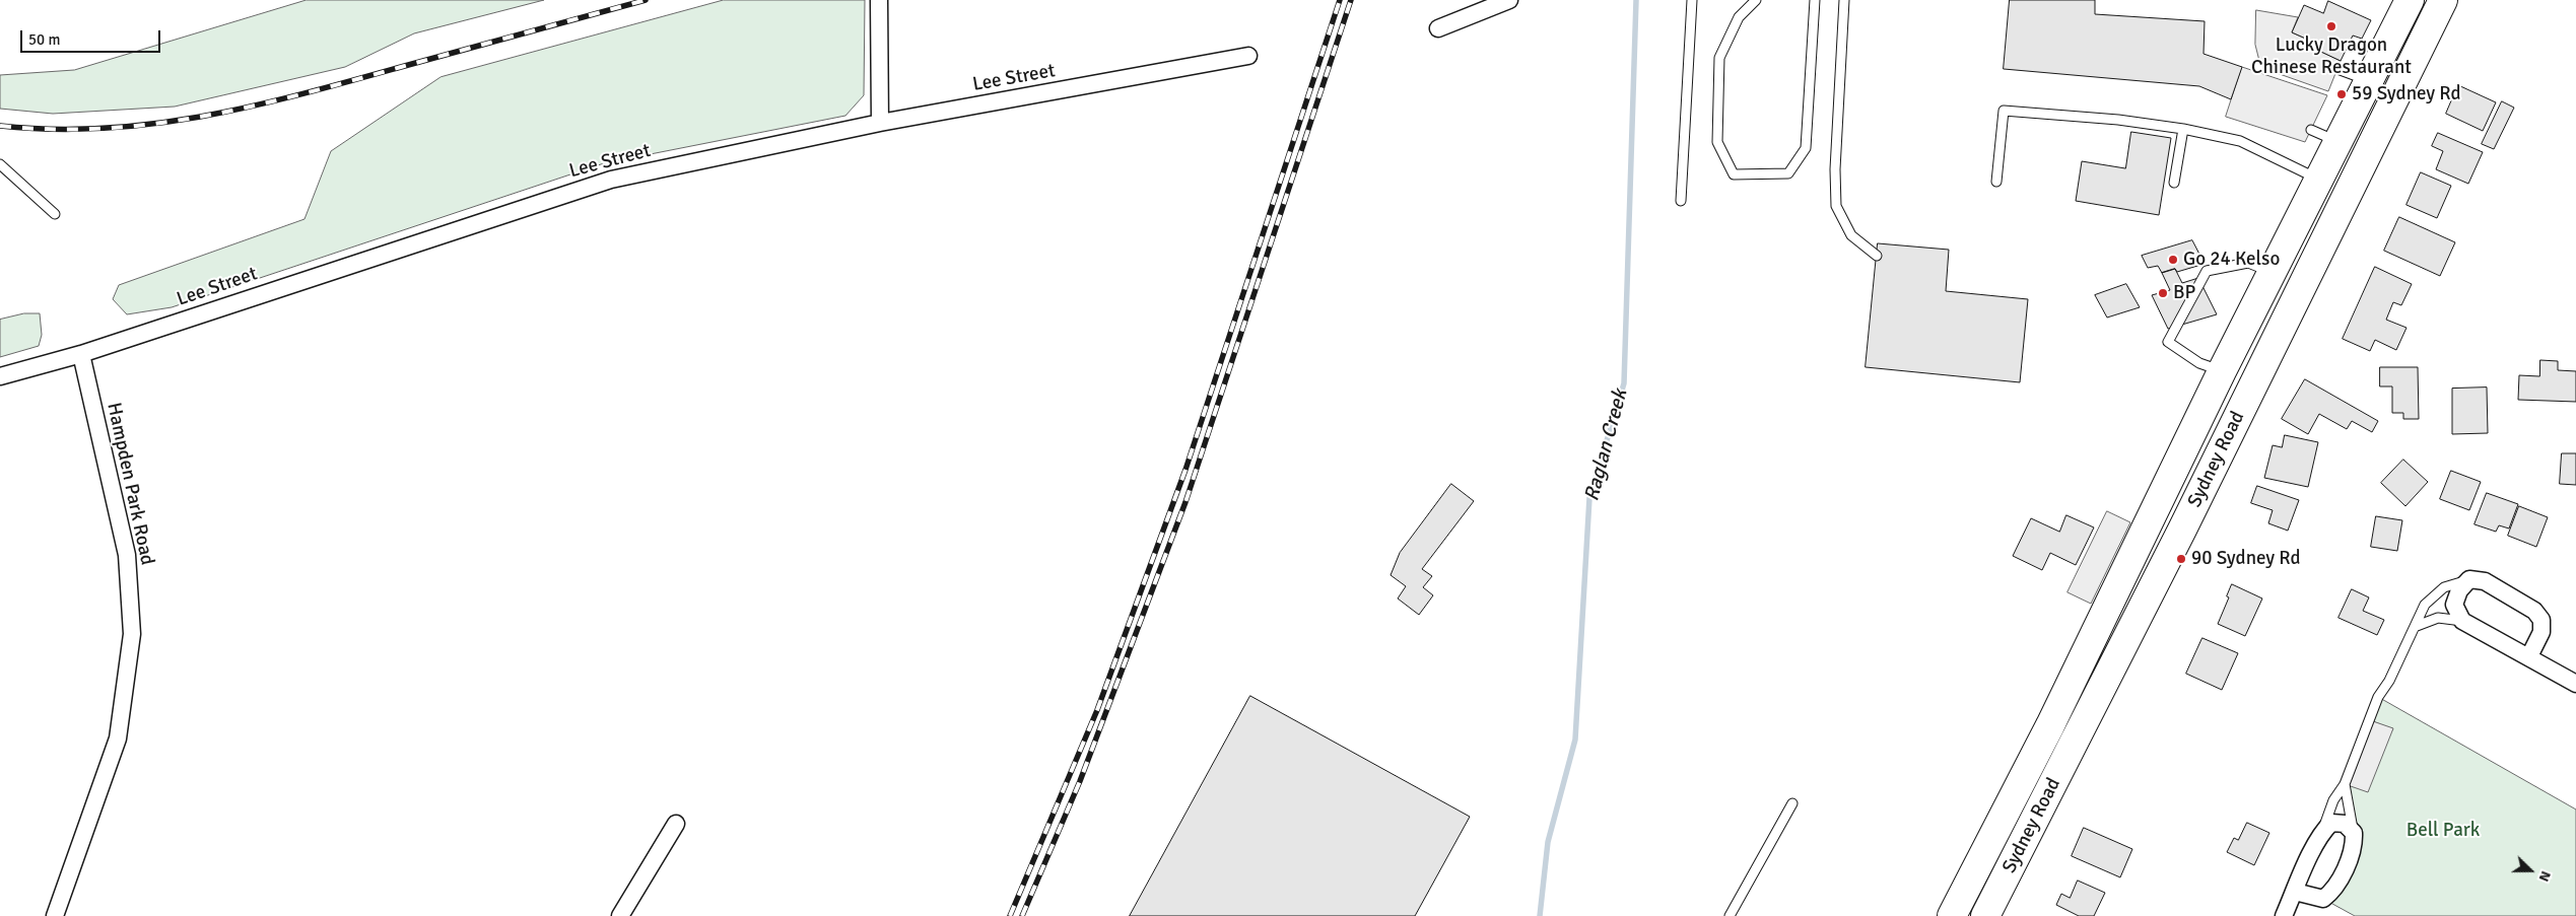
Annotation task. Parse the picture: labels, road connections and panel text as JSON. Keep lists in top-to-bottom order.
{
  "streets": {
    "highway": ["Sydney Road"],
    "street": ["Lee Street", "Hampden Park Road"]
  },
  "crossings": [
    ["Lee Street", "Hampden Park Road"]
  ],
  "water": ["Raglan Creek"],
  "parks": ["Bell Park"],
  "places": [
    "Lucky Dragon Chinese Restaurant",
    "59 Sydney Rd",
    "Go 24 Kelso",
    "BP",
    "90 Sydney Rd"
  ],
  "scale_bar": "50 m",
  "north": "right"
}
